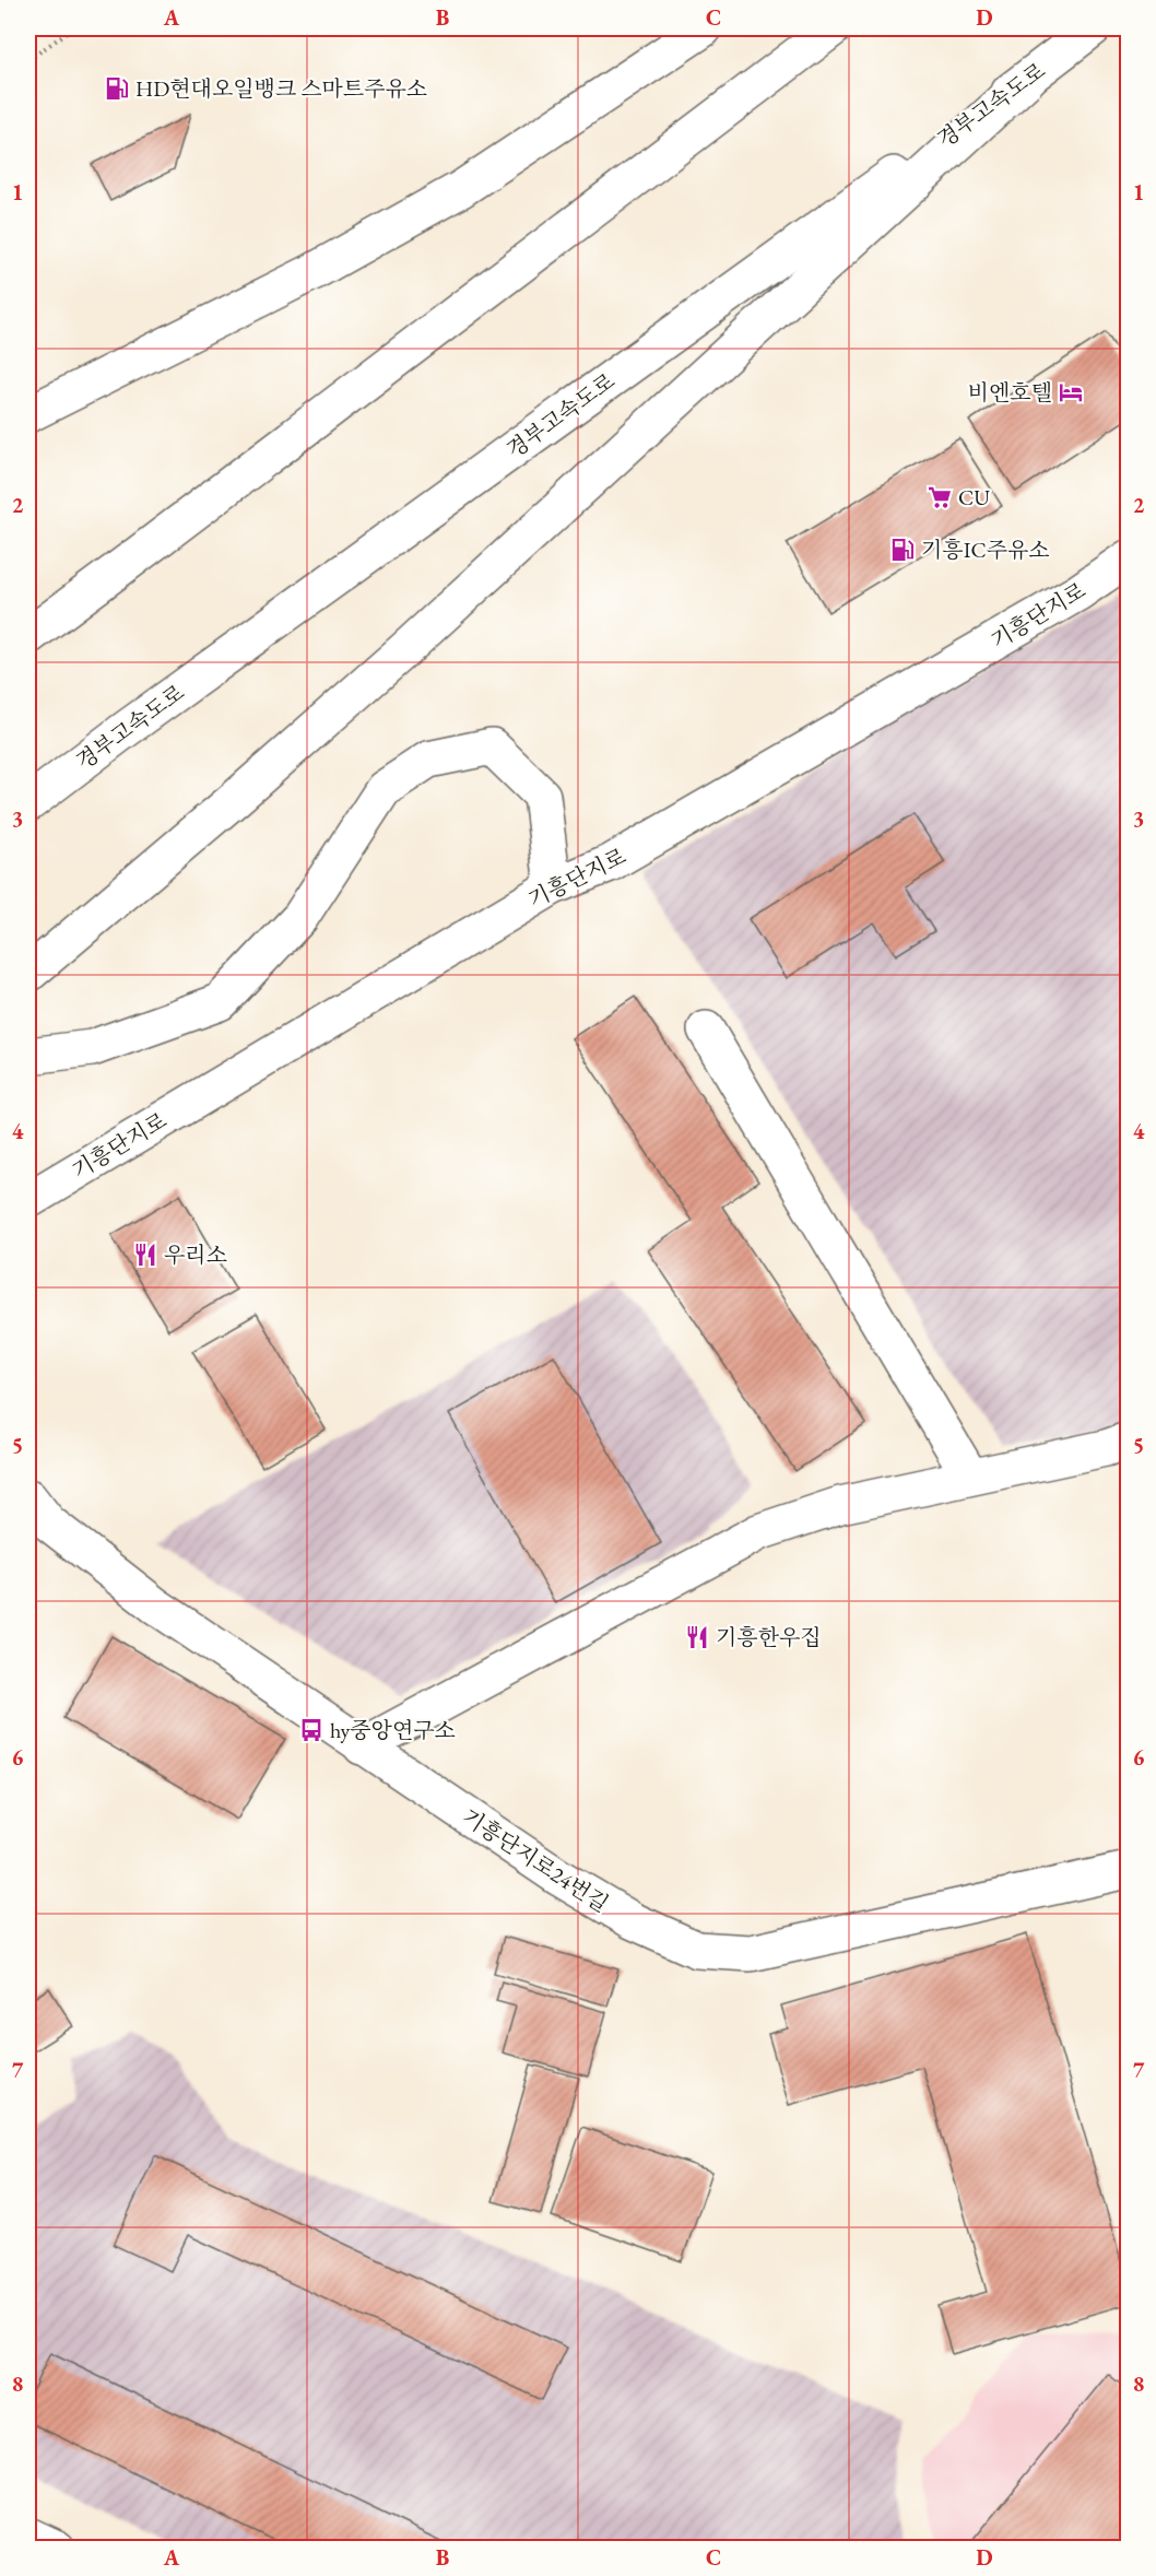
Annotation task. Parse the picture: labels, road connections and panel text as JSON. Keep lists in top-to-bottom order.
{
  "streets": {
    "main road": ["경부고속도로", "기흥단지로", "기흥단지로24번길"]
  },
  "places": {
    "fuel station": ["HD현대오일뱅크 스마트주유소", "기흥IC주유소"],
    "hotel": ["비엔호텔"],
    "supermarket": ["CU"],
    "restaurant": ["우리소", "기흥한우집"],
    "bus stop": ["hy중앙연구소"]
  },
  "grid": {
    "columns": [
      "A",
      "B",
      "C",
      "D"
    ],
    "rows": [
      "1",
      "2",
      "3",
      "4",
      "5",
      "6",
      "7",
      "8"
    ]
  }
}
